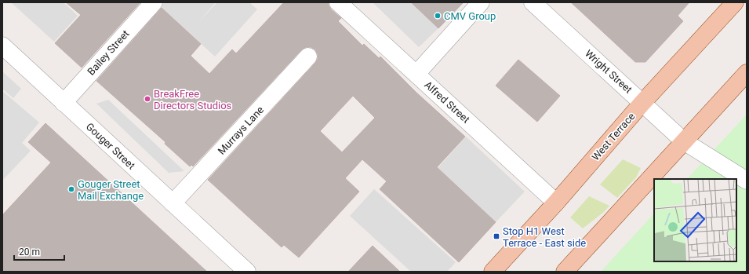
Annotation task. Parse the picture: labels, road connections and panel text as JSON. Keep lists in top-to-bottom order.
{
  "streets": {
    "main road": ["West Terrace"],
    "street": [
      "Bailey Street",
      "Wright Street",
      "Alfred Street",
      "Murrays Lane",
      "Gouger Street"
    ]
  },
  "crossings": [
    ["Bailey Street", "Gouger Street"],
    ["Wright Street", "West Terrace"],
    ["Alfred Street", "West Terrace"],
    ["Murrays Lane", "Gouger Street"]
  ],
  "places": {
    "other": ["CMV Group", "BreakFree Directors Studios", "Gouger Street Mail Exchange"],
    "transit": ["Stop H1 West Terrace - East side"]
  },
  "scale_bar": "20 m"
}
